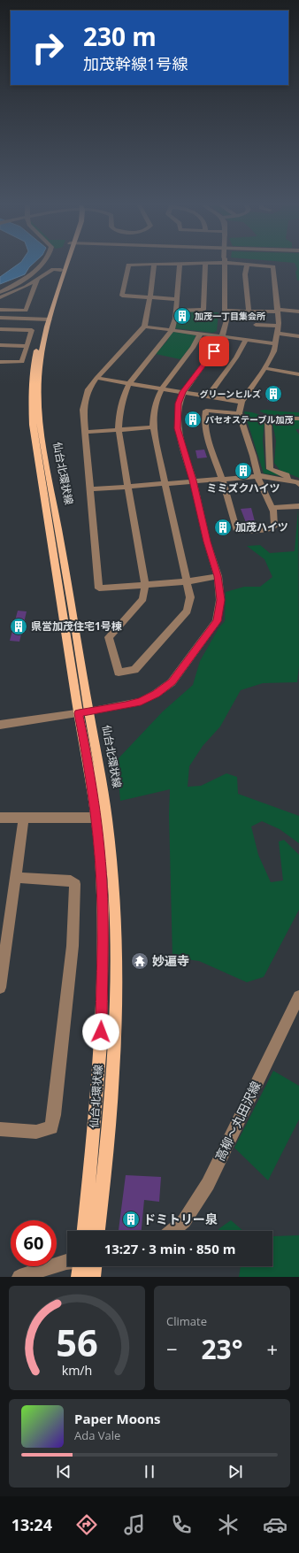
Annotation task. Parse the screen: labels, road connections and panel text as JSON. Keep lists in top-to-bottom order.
{
  "streets": {
    "main road": ["仙台北環状線"],
    "street": ["高柳～丸田沢線"]
  },
  "places": {
    "building": [
      "加茂一丁目集会所",
      "グリーンヒルズ",
      "パセオステーブル加茂",
      "ミミズクハイツ",
      "加茂ハイツ",
      "県営加茂住宅1号棟",
      "ドミトリー泉"
    ],
    "temple": ["妙遍寺"]
  },
  "page": {
    "turn": ["230 m", "加茂幹線1号線"],
    "limit": "60",
    "trip": "13:27 · 3 min · 850 m",
    "tile": "Climate",
    "heat": ["−", "23°", "+"],
    "song": ["Paper Moons", "Ada Vale"],
    "tabs": "13:24",
    "gauge": ["56", "km/h"]
  }
}
